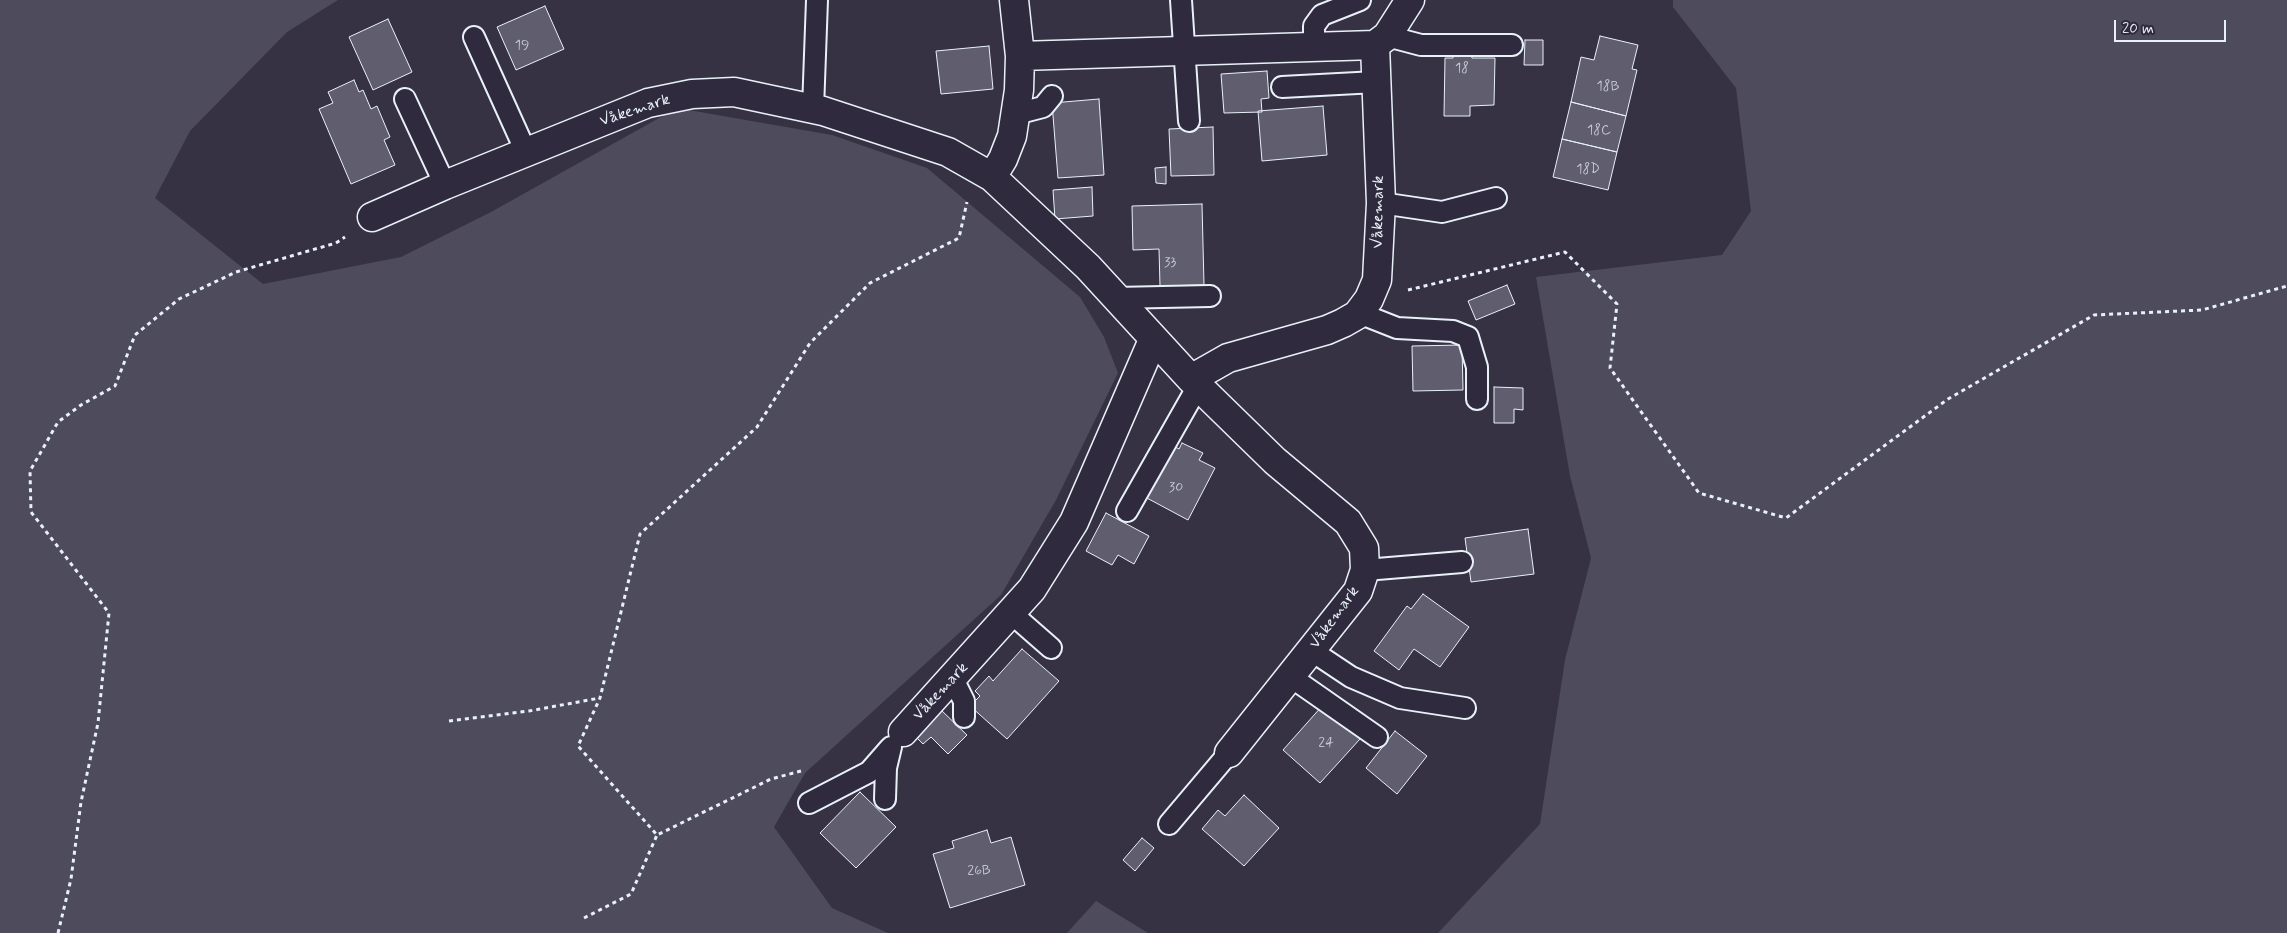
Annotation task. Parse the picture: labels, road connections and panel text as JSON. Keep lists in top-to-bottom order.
{
  "streets": {
    "street": ["Våkemark"]
  },
  "house_numbers": [
    "19",
    "18",
    "18B",
    "18C",
    "18D",
    "33",
    "30",
    "24",
    "26B"
  ],
  "scale_bar": "20 m"
}
